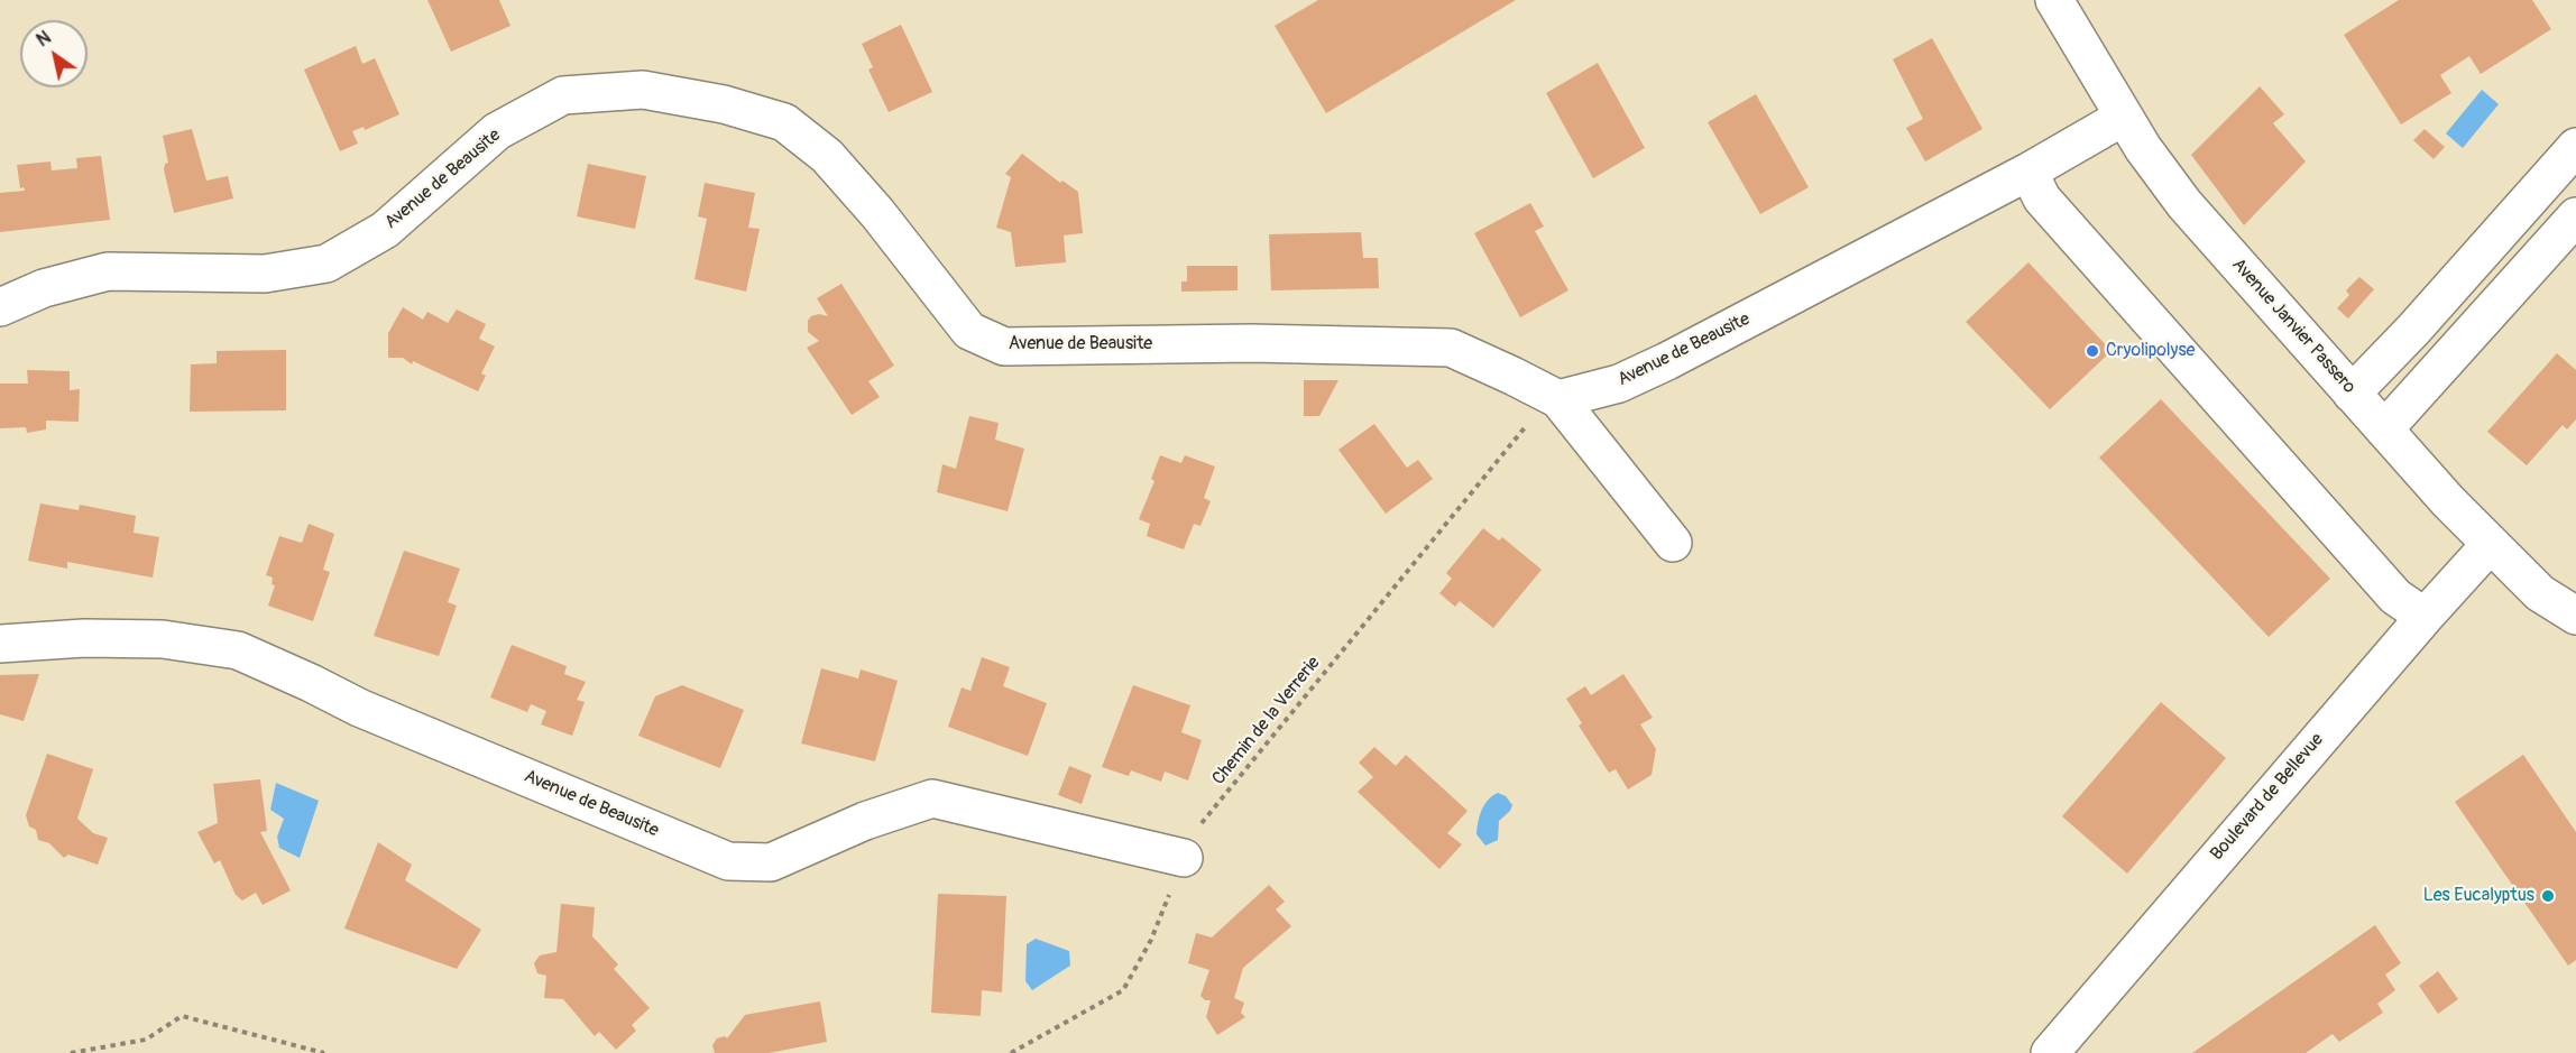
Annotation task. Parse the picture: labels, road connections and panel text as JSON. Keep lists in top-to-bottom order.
{
  "streets": {
    "street": ["Avenue de Beausite", "Avenue Janvier Passero", "Boulevard de Bellevue"],
    "path": ["Chemin de la Verrerie"]
  },
  "crossings": [
    ["Avenue de Beausite", "Avenue Janvier Passero"],
    ["Avenue de Beausite", "Chemin de la Verrerie"],
    ["Avenue Janvier Passero", "Boulevard de Bellevue"]
  ],
  "places": ["Cryolipolyse", "Les Eucalyptus"],
  "north": "top left"
}
